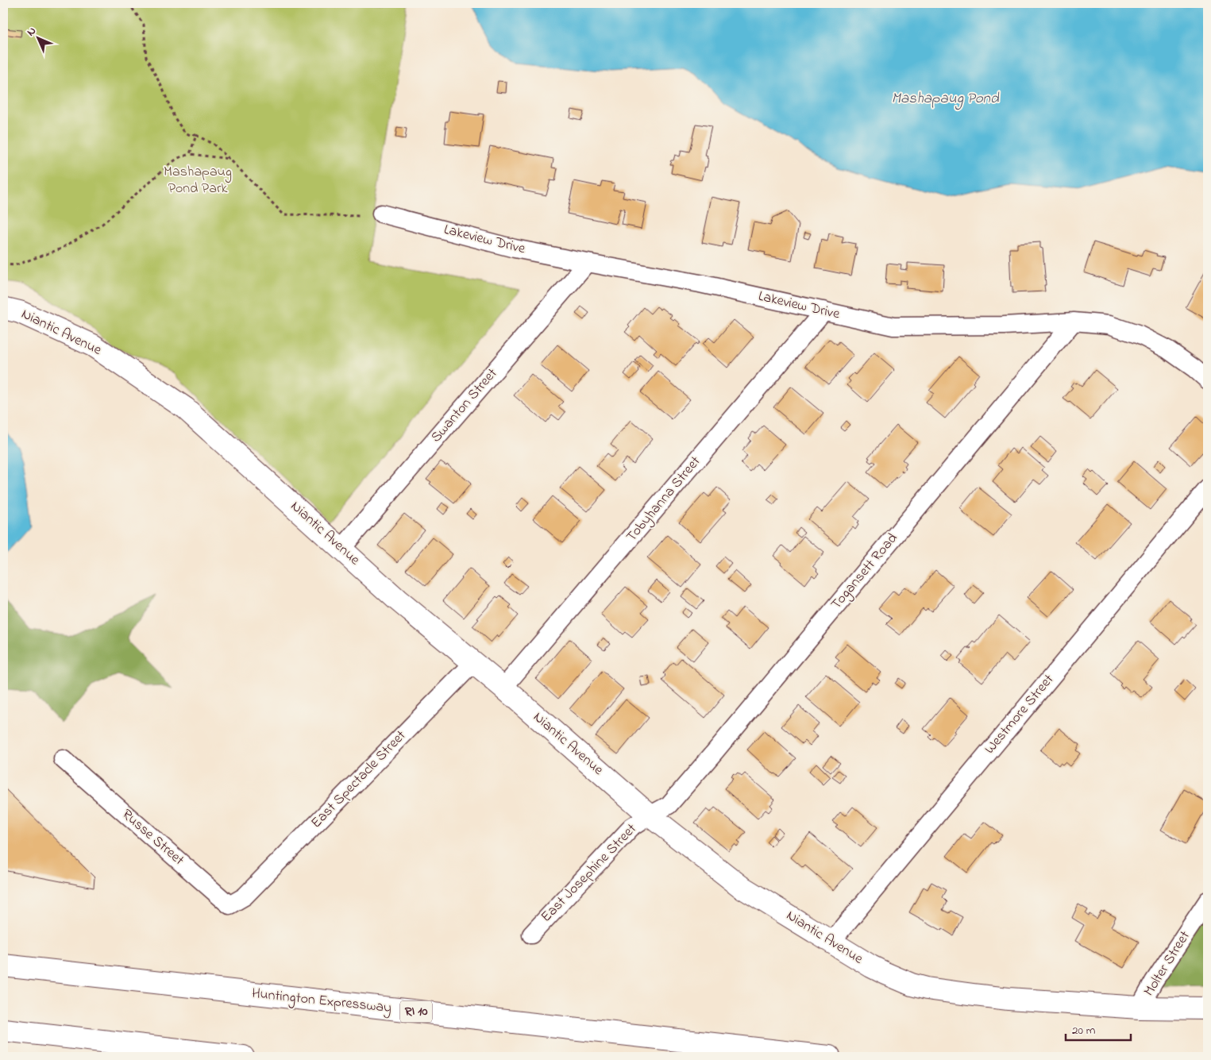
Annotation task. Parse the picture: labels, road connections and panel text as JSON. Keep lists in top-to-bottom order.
{
  "streets": {
    "main road": ["Niantic Avenue", "Huntington Expressway", "RI 10"],
    "street": [
      "Lakeview Drive",
      "Swanton Street",
      "Tobyhanna Street",
      "Togansett Road",
      "Westmore Street",
      "East Spectacle Street",
      "Russe Street",
      "East Josephine Street",
      "Molter Street"
    ]
  },
  "crossings": [
    ["Lakeview Drive", "Swanton Street"],
    ["Lakeview Drive", "Tobyhanna Street"],
    ["Lakeview Drive", "Togansett Road"],
    ["Niantic Avenue", "Swanton Street"],
    ["Niantic Avenue", "Tobyhanna Street"],
    ["Niantic Avenue", "Togansett Road"],
    ["Niantic Avenue", "Westmore Street"],
    ["Niantic Avenue", "East Spectacle Street"],
    ["Niantic Avenue", "East Josephine Street"],
    ["Niantic Avenue", "Molter Street"],
    ["Togansett Road", "East Josephine Street"],
    ["East Spectacle Street", "Russe Street"]
  ],
  "water": ["Mashapaug Pond"],
  "parks": ["Mashapaug Pond Park"],
  "scale_bar": "20 m",
  "north": "top left"
}
